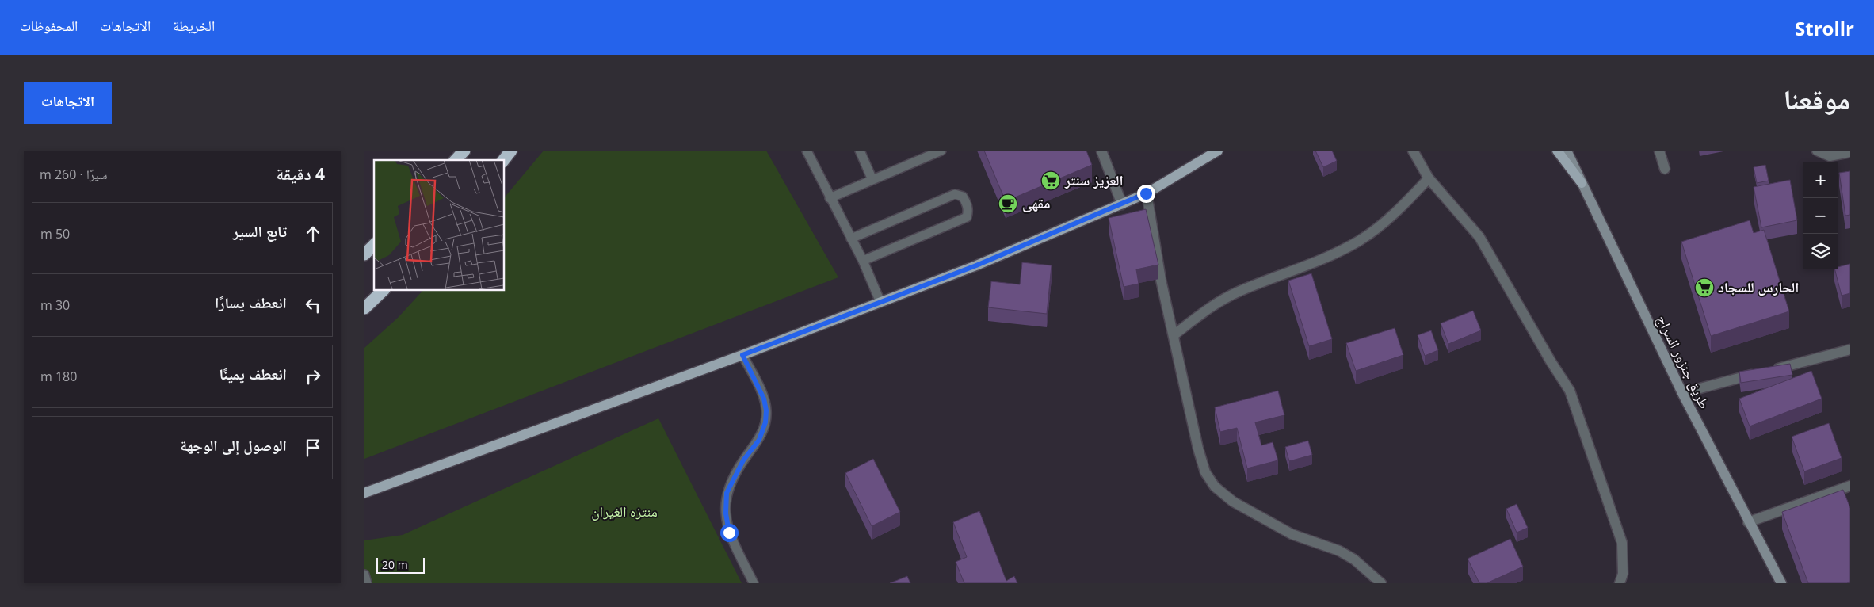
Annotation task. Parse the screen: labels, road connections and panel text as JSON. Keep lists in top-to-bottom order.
{
  "streets": {
    "street": ["طريق جنزور السراج"]
  },
  "parks": ["منتزه الغيران"],
  "places": {
    "supermarket": ["العزيز سنتر", "الحارس للسجاد"],
    "cafe": ["مقهى"]
  },
  "scale_bar": "20 m",
  "page": {
    "header": "Strollr",
    "nav": ["الخريطة", "الاتجاهات", "المحفوظات"],
    "title": "موقعنا",
    "buttons": "الاتجاهات",
    "heading": ["4 دقيقة", "سيرًا · 260 m"],
    "map_buttons": ["+", "−"],
    "list": [
      ["تابع السير", "50 m"],
      ["انعطف يسارًا", "30 m"],
      ["انعطف يمينًا", "180 m"],
      "الوصول إلى الوجهة"
    ],
    "scale": "20 m"
  }
}
